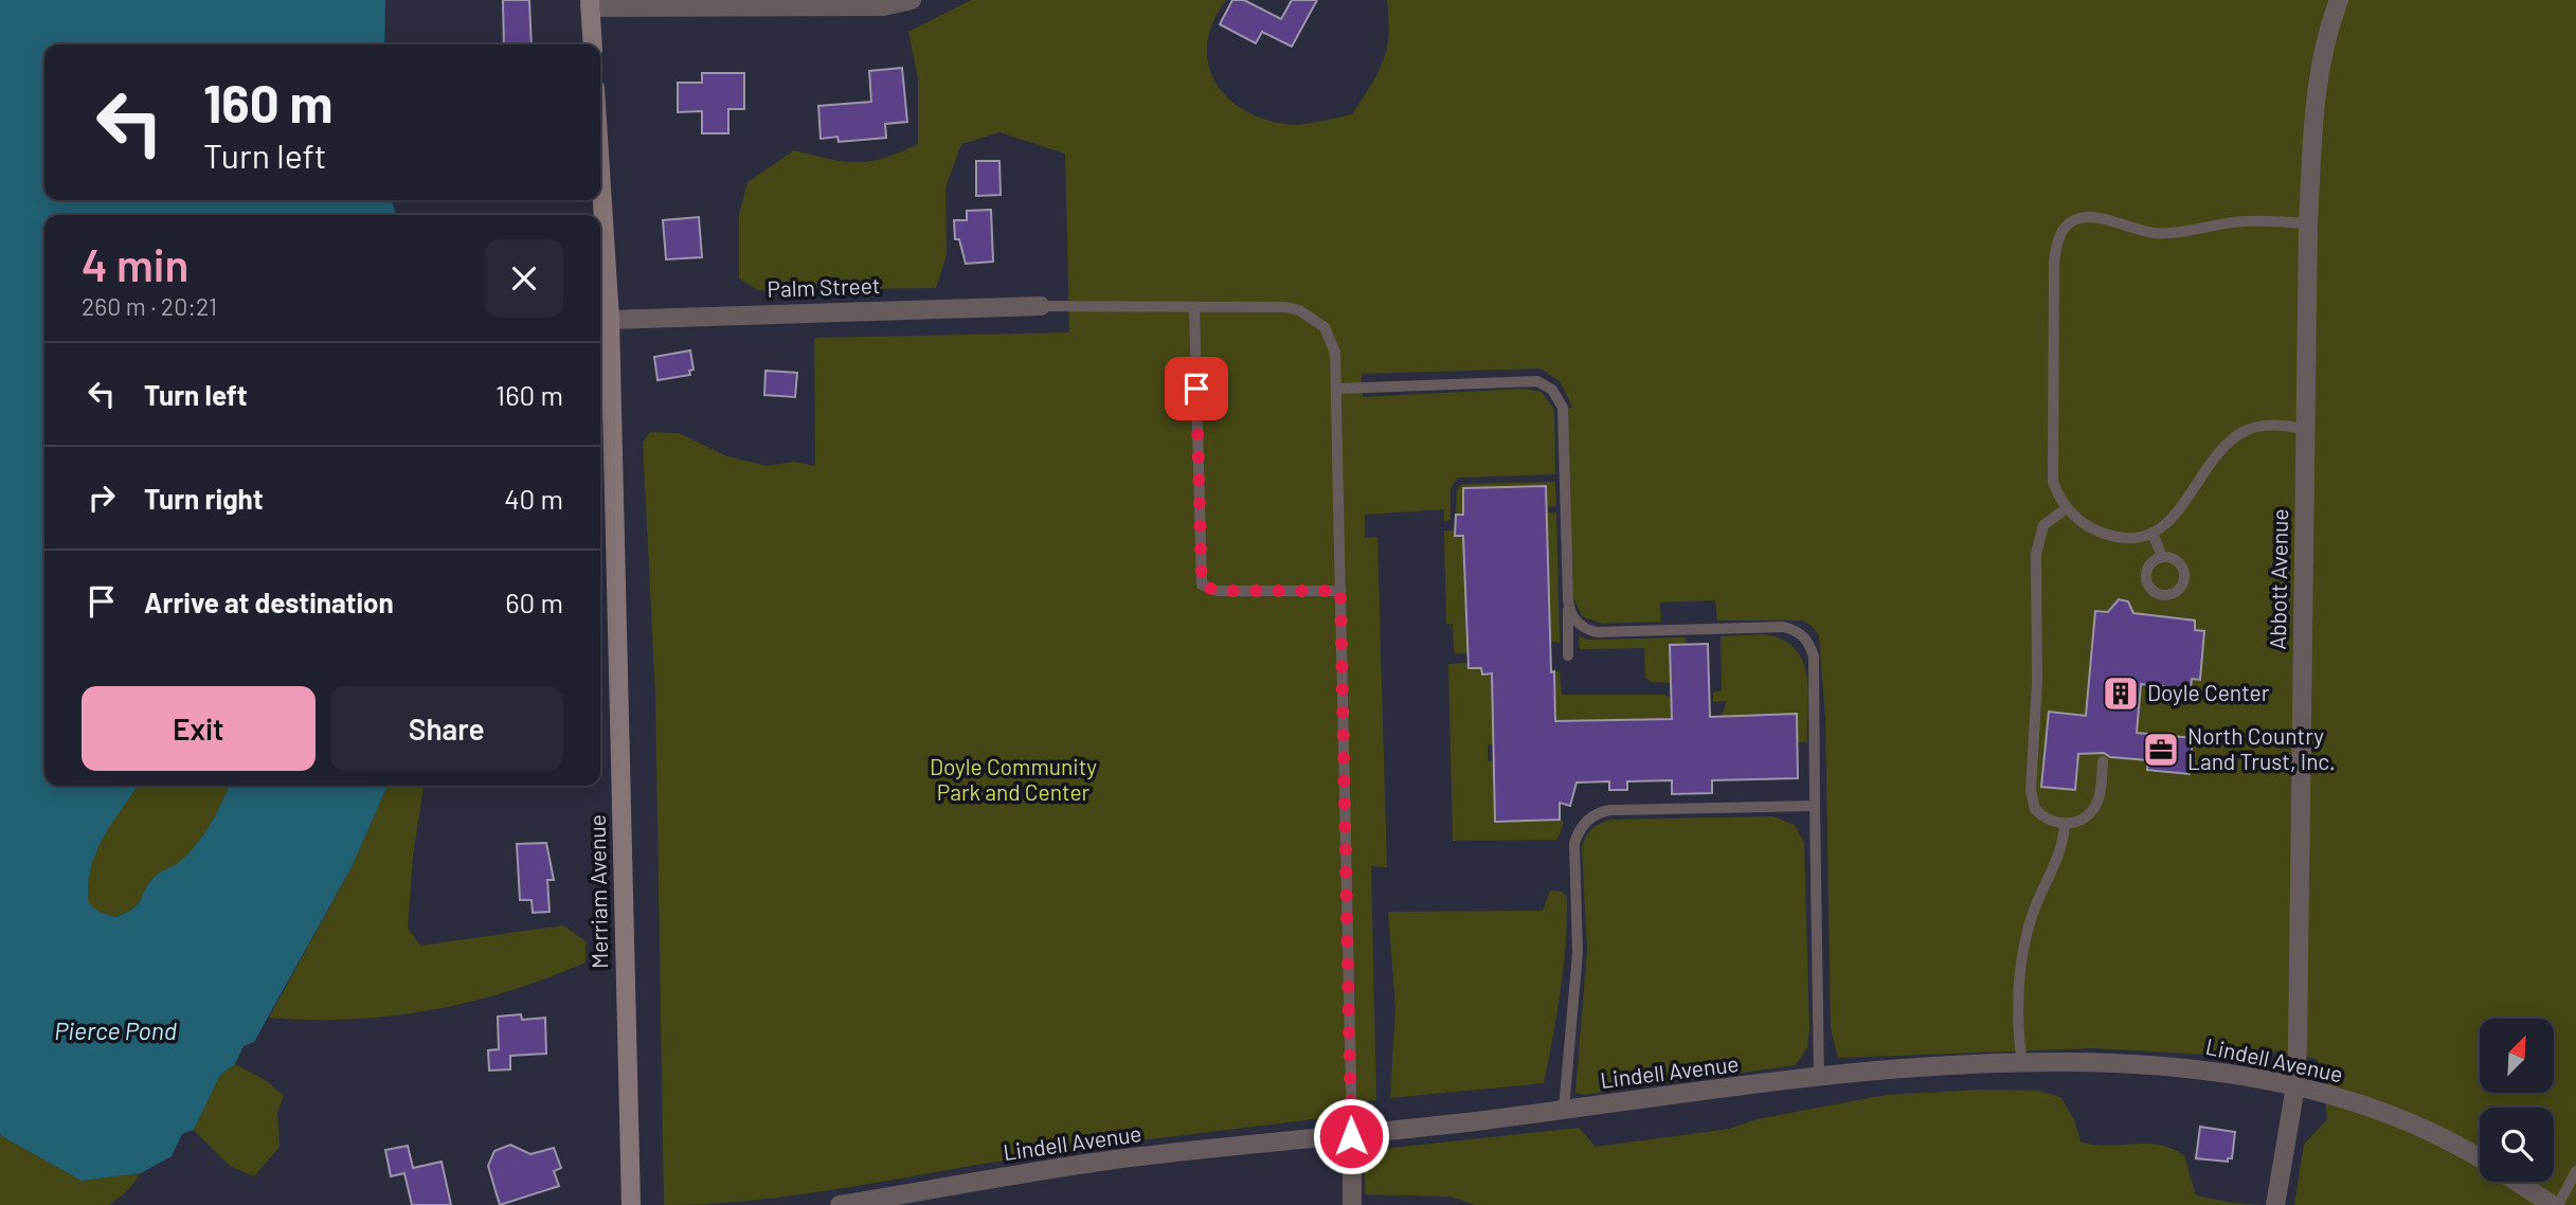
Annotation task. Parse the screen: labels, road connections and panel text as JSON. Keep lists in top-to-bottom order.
{
  "streets": {
    "main road": ["Merriam Avenue"],
    "street": ["Palm Street", "Abbott Avenue", "Lindell Avenue"]
  },
  "crossings": [
    ["Palm Street", "Merriam Avenue"],
    ["Abbott Avenue", "Lindell Avenue"]
  ],
  "water": ["Pierce Pond"],
  "parks": ["Doyle Community Park and Center"],
  "places": {
    "building": ["Doyle Center"],
    "office": ["North Country Land Trust, Inc."]
  },
  "north": "top right",
  "page": {
    "turn": ["160 m", "Turn left"],
    "heading": ["4 min", "260 m · 20:21"],
    "list": [
      {
        "name": "Turn left",
        "value": "160 m"
      },
      {
        "name": "Turn right",
        "value": "40 m"
      },
      {
        "name": "Arrive at destination",
        "value": "60 m"
      }
    ],
    "buttons": ["Exit", "Share"]
  }
}
